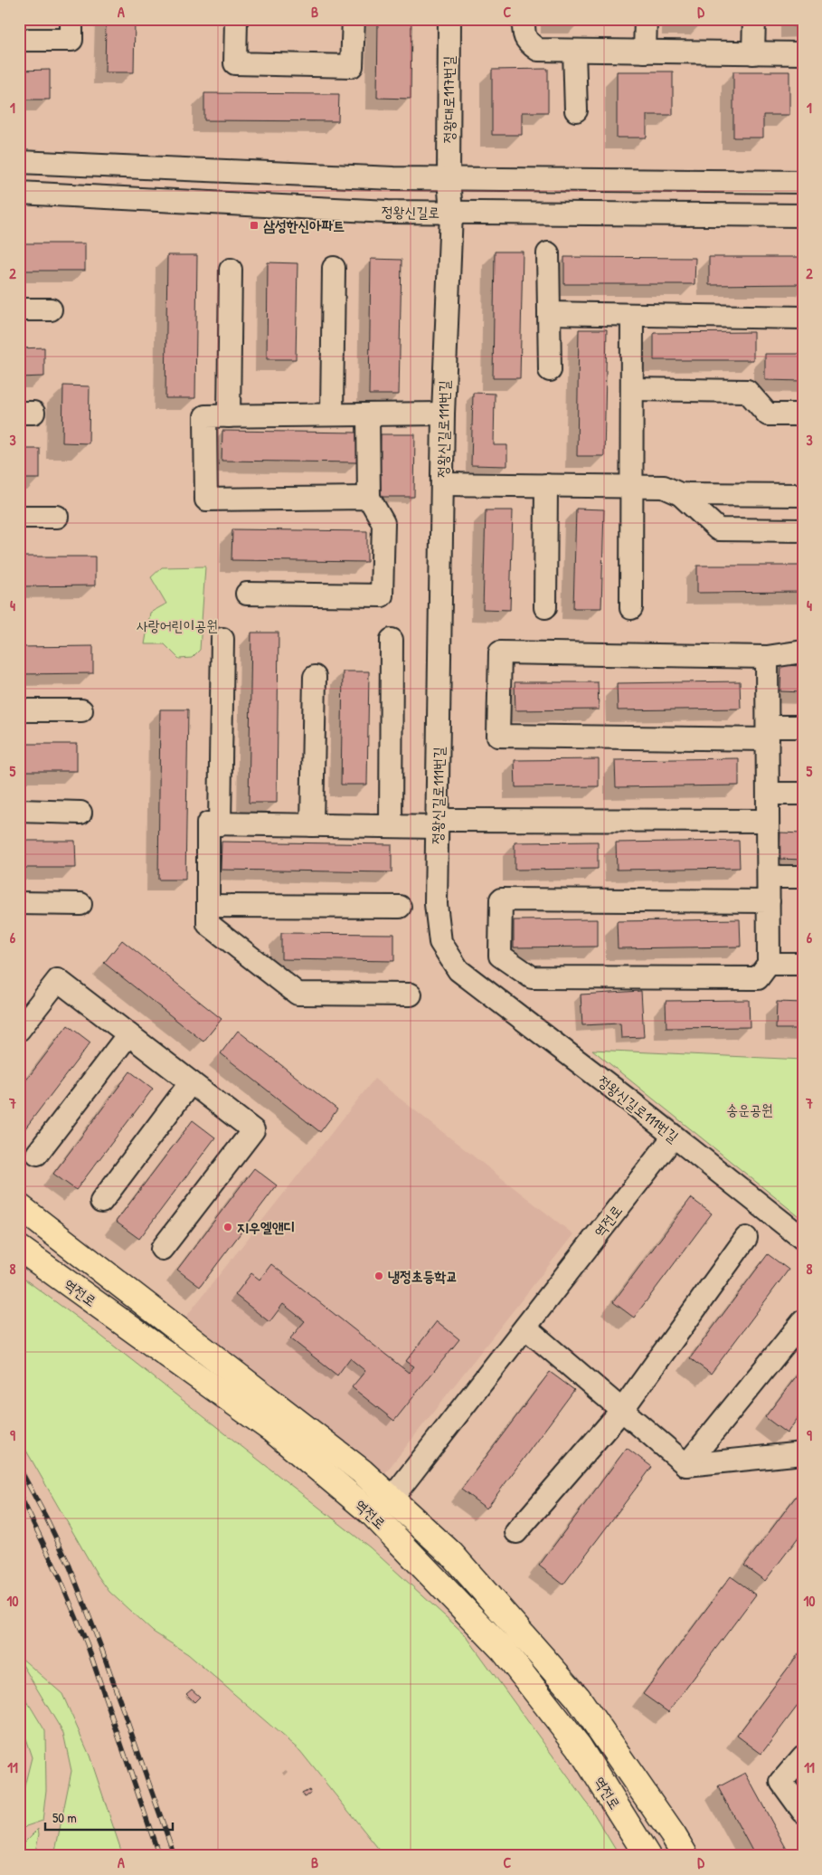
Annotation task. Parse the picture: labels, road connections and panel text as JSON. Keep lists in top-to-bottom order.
{
  "streets": {
    "main road": ["역전로"],
    "street": ["정왕대로117번길", "정왕신길로", "정왕신길로111번길"]
  },
  "crossings": [
    ["정왕대로117번길", "정왕신길로111번길"],
    ["정왕신길로", "정왕신길로111번길"],
    ["정왕신길로111번길", "역전로"]
  ],
  "parks": ["사랑어린이공원", "송운공원"],
  "places": {
    "transit": ["삼성한신아파트"],
    "other": ["지우엘앤디", "냉정초등학교"]
  },
  "scale_bar": "50 m",
  "grid": {
    "columns": [
      "A",
      "B",
      "C",
      "D"
    ],
    "rows": [
      "1",
      "2",
      "3",
      "4",
      "5",
      "6",
      "7",
      "8",
      "9",
      "10",
      "11"
    ]
  }
}
